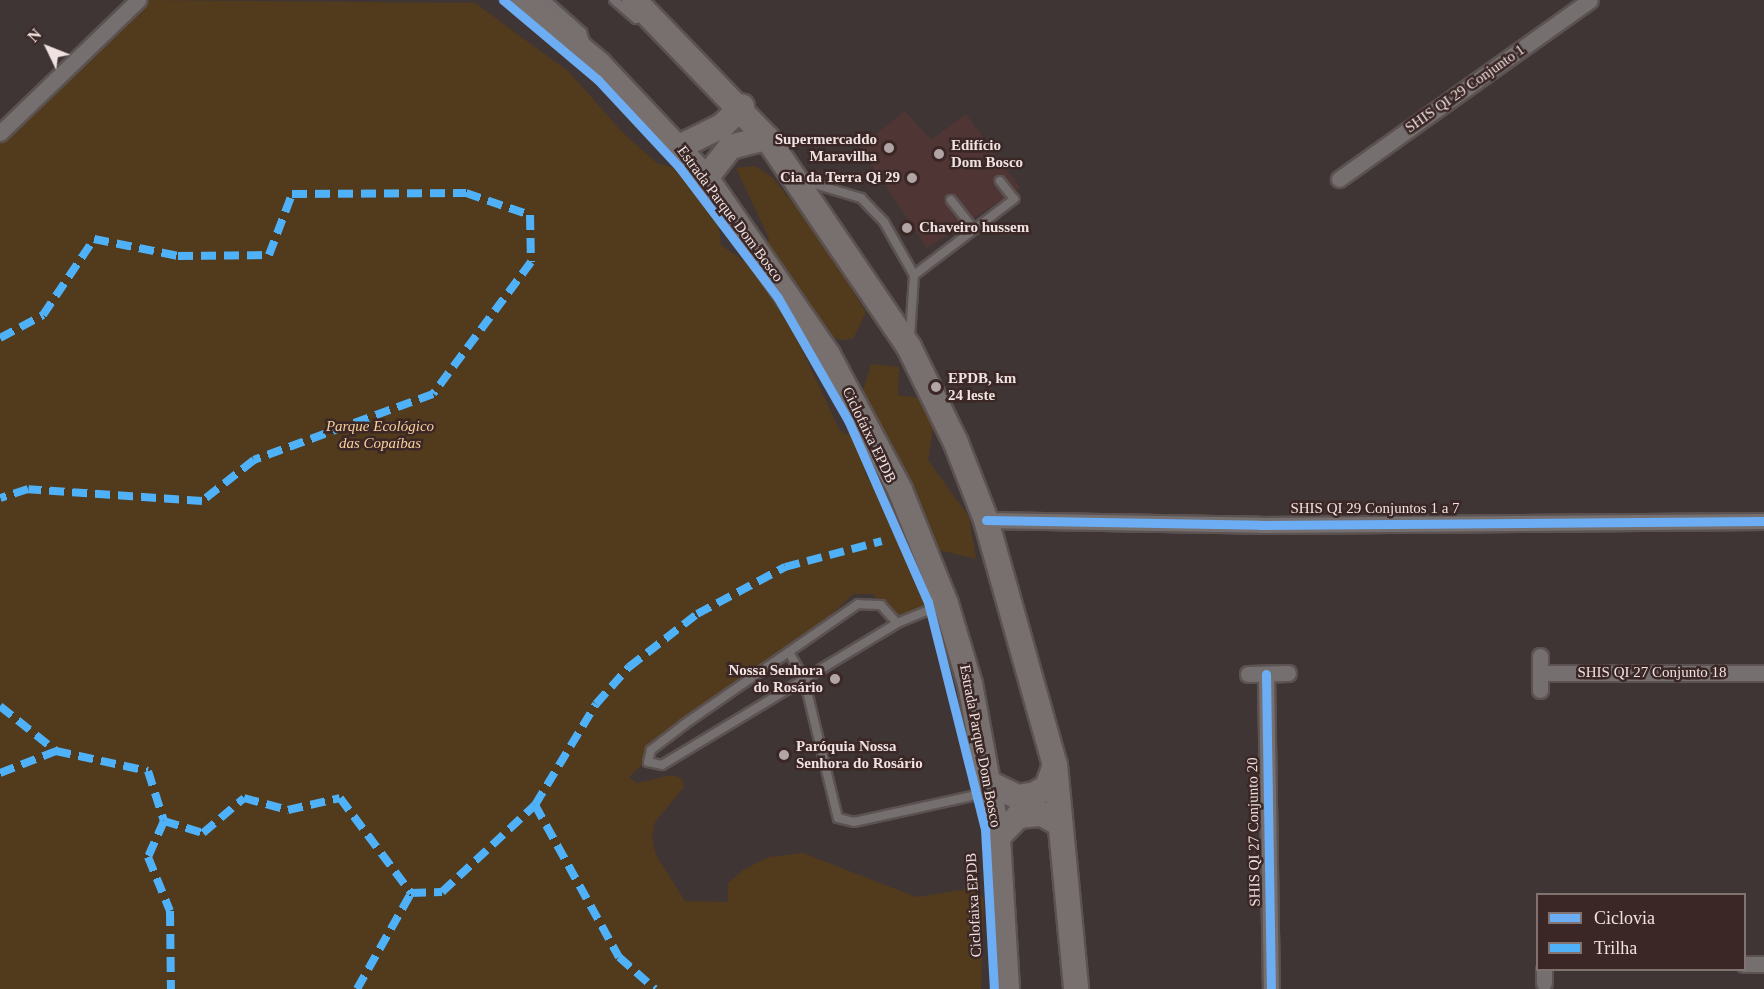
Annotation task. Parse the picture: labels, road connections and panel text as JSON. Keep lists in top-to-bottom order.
{
  "streets": {
    "main road": ["Estrada Parque Dom Bosco"],
    "street": [
      "SHIS QI 29 Conjunto 1",
      "SHIS QI 29 Conjuntos 1 a 7",
      "SHIS QI 27 Conjunto 18",
      "SHIS QI 27 Conjunto 20"
    ],
    "cycle path": ["Ciclofaixa EPDB"]
  },
  "parks": ["Parque Ecológico das Copaíbas"],
  "places": [
    "Supermercaddo Maravilha",
    "Edifício Dom Bosco",
    "Cia da Terra Qi 29",
    "Chaveiro hussem",
    "EPDB, km 24 leste",
    "Nossa Senhora do Rosário",
    "Paróquia Nossa Senhora do Rosário"
  ],
  "legend": ["Ciclovia", "Trilha"],
  "north": "top left"
}
